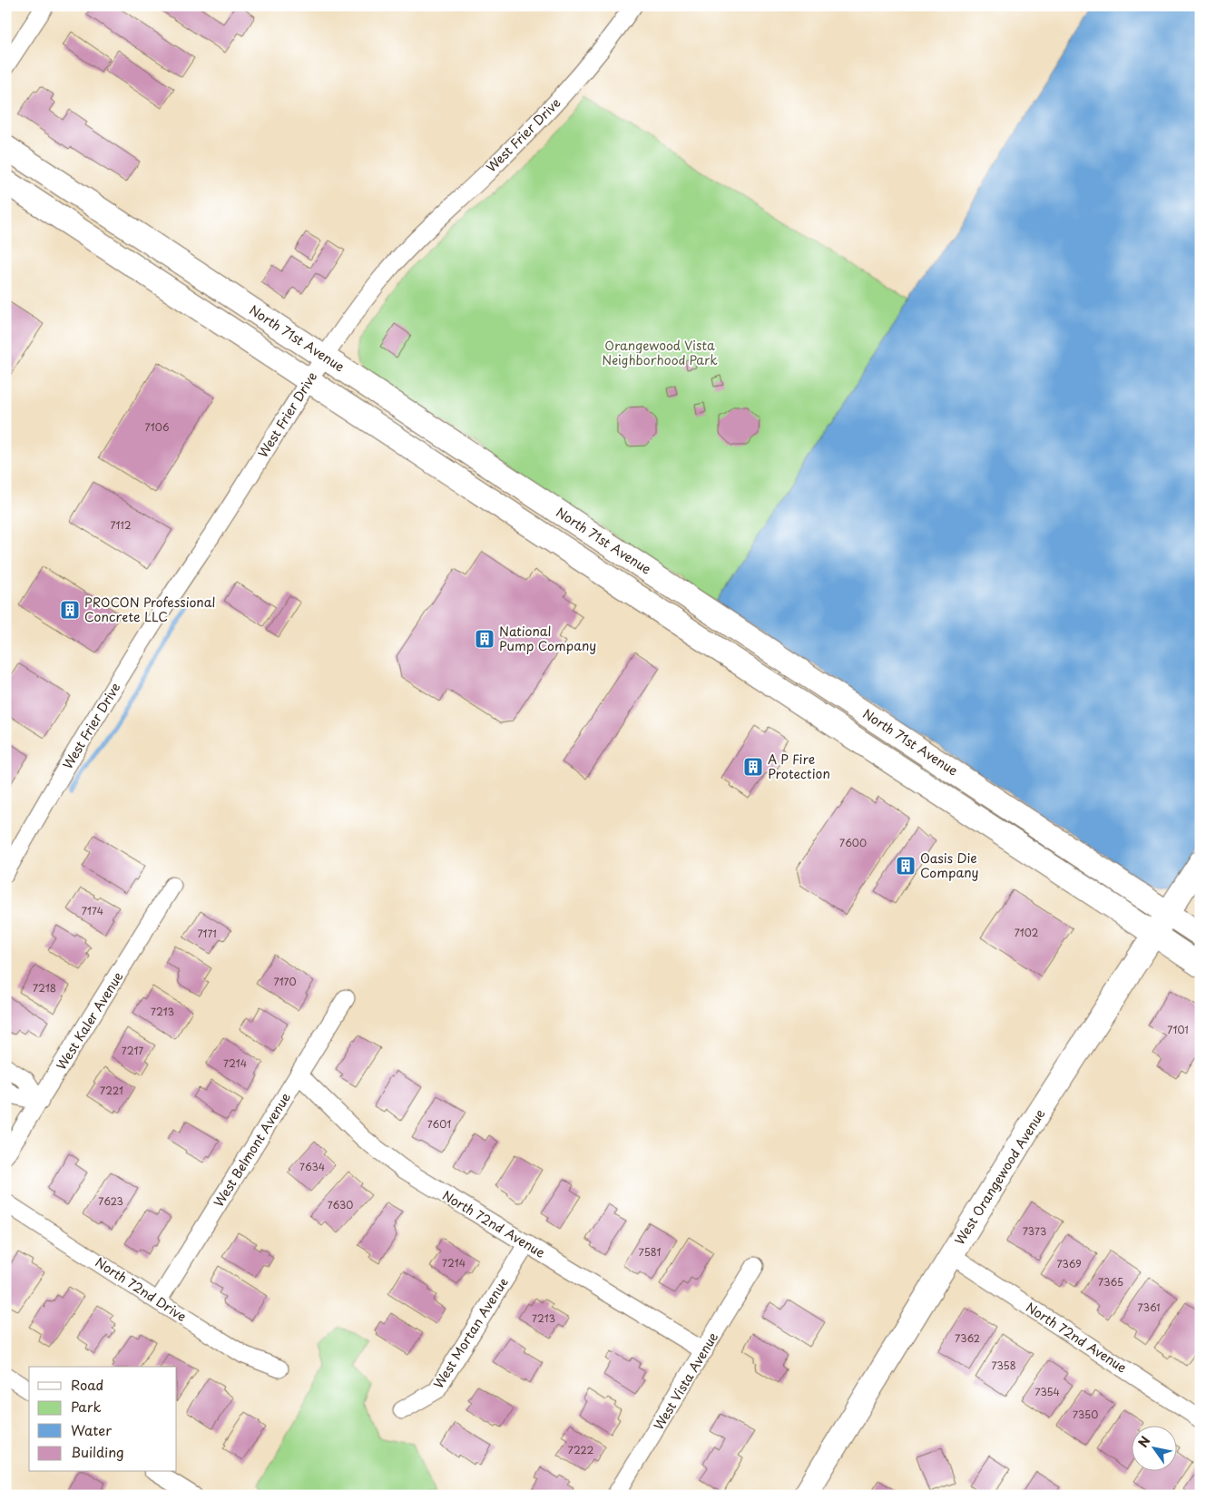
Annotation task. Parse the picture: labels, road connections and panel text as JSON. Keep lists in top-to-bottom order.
{
  "streets": {
    "street": [
      "West Frier Drive",
      "North 71st Avenue",
      "West Kaler Avenue",
      "West Belmont Avenue",
      "West Orangewood Avenue",
      "North 72nd Avenue",
      "North 72nd Drive",
      "West Mortan Avenue",
      "West Vista Avenue"
    ]
  },
  "crossings": [
    ["West Frier Drive", "North 71st Avenue"],
    ["North 71st Avenue", "West Orangewood Avenue"],
    ["West Belmont Avenue", "North 72nd Avenue"],
    ["West Belmont Avenue", "North 72nd Drive"],
    ["West Orangewood Avenue", "North 72nd Avenue"],
    ["North 72nd Avenue", "West Mortan Avenue"],
    ["North 72nd Avenue", "West Vista Avenue"]
  ],
  "parks": ["Orangewood Vista Neighborhood Park"],
  "places": {
    "building": [
      "PROCON Professional Concrete LLC",
      "National Pump Company",
      "A P Fire Protection",
      "Oasis Die Company"
    ]
  },
  "house_numbers": [
    "7106",
    "7112",
    "7600",
    "7174",
    "7102",
    "7171",
    "7170",
    "7218",
    "7213",
    "7101",
    "7217",
    "7214",
    "7221",
    "7601",
    "7634",
    "7623",
    "7630",
    "7373",
    "7581",
    "7214",
    "7369",
    "7365",
    "7361",
    "7213",
    "7362",
    "7358",
    "7354",
    "7350",
    "7222"
  ],
  "legend": [
    "Road",
    "Park",
    "Water",
    "Building"
  ],
  "north": "top left"
}
